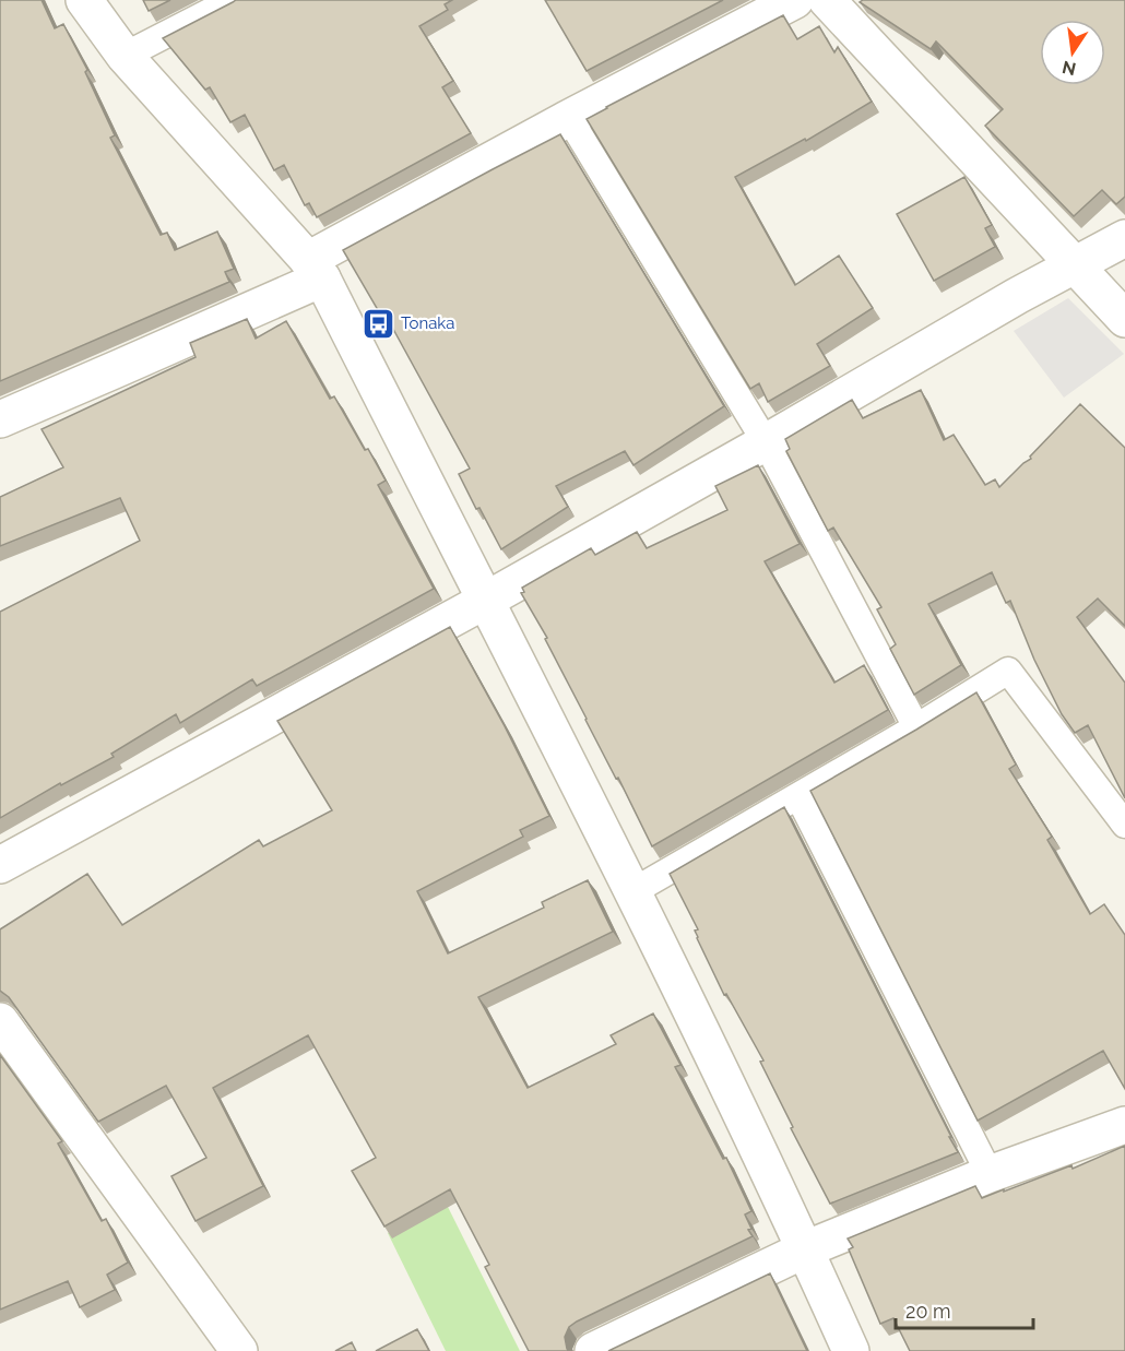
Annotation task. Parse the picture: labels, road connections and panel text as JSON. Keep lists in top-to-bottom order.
{
  "places": {
    "bus stop": ["Tonaka"]
  },
  "scale_bar": "20 m",
  "north": "bottom"
}
